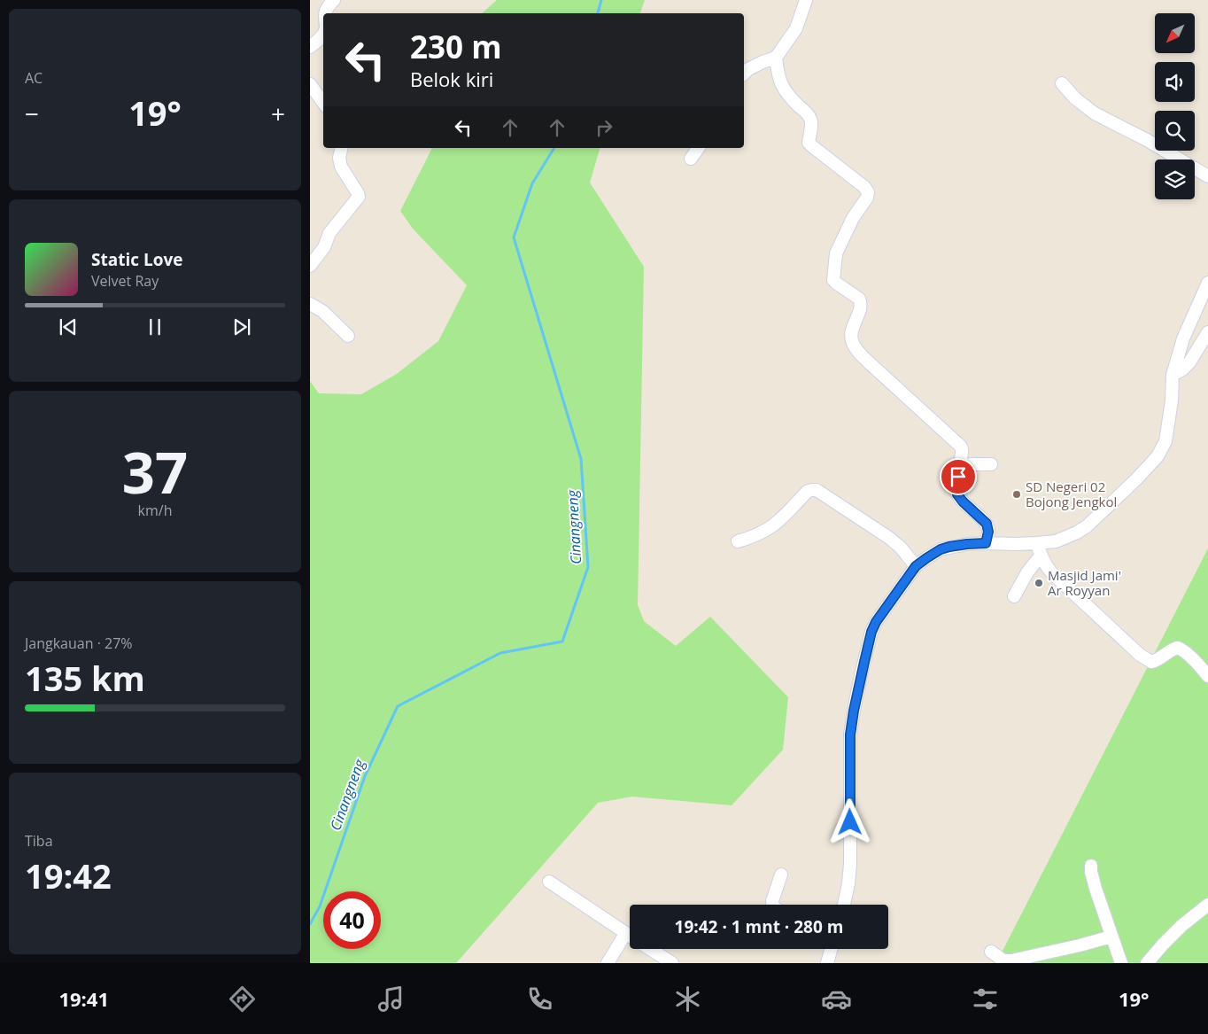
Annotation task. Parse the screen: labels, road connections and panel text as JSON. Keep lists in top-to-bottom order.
{
  "water": ["Cinangneng"],
  "places": ["SD Negeri 02 Bojong Jengkol", "Masjid Jami' Ar Royyan"],
  "north": "bottom left",
  "page": {
    "tile": [
      "AC",
      ["37", "km/h"],
      ["Jangkauan · 27%", "135 km"],
      ["Tiba", "19:42"]
    ],
    "turn": ["230 m", "Belok kiri"],
    "heat": ["−", "19°", "+"],
    "song": ["Static Love", "Velvet Ray"],
    "limit": "40",
    "trip": "19:42 · 1 mnt · 280 m",
    "tabs": ["19:41", "19°"]
  }
}
